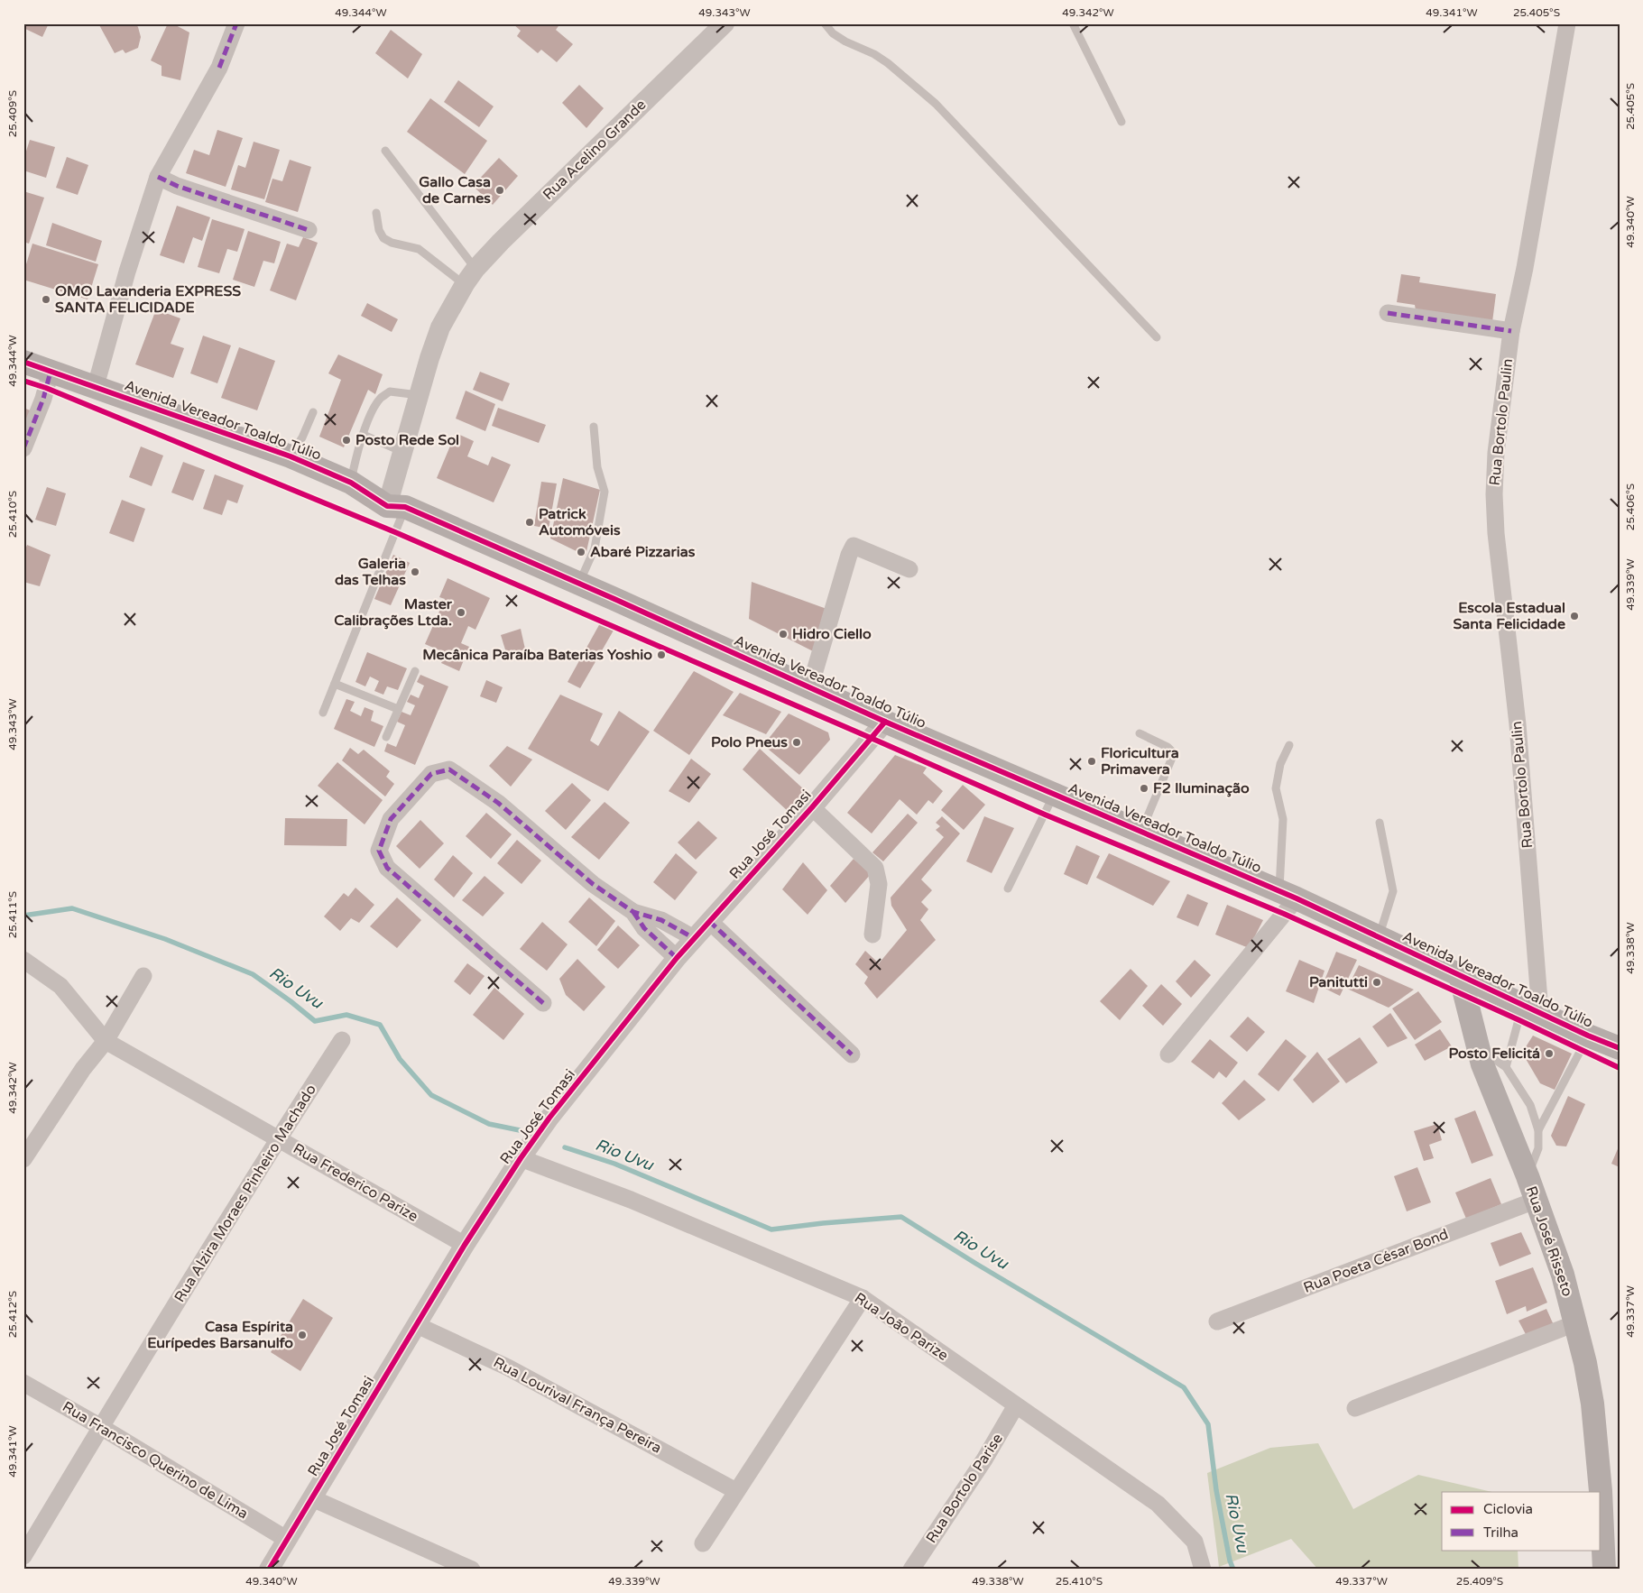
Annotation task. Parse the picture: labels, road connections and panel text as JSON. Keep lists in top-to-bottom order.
{
  "streets": {
    "main road": ["Avenida Vereador Toaldo Túlio", "Rua José Risseto"],
    "street": [
      "Rua Acelino Grande",
      "Rua Bortolo Paulin",
      "Rua José Tomasi",
      "Rua Frederico Parize",
      "Rua Alzira Moraes Pinheiro Machado",
      "Rua Poeta César Bond",
      "Rua João Parize",
      "Rua Lourival França Pereira",
      "Rua Francisco Querino de Lima",
      "Rua Bortolo Parise"
    ]
  },
  "crossings": [
    ["Rua Acelino Grande", "Avenida Vereador Toaldo Túlio"],
    ["Avenida Vereador Toaldo Túlio", "Rua Bortolo Paulin"],
    ["Avenida Vereador Toaldo Túlio", "Rua José Tomasi"],
    ["Avenida Vereador Toaldo Túlio", "Rua José Risseto"],
    ["Rua José Tomasi", "Rua Frederico Parize"],
    ["Rua José Tomasi", "Rua João Parize"],
    ["Rua José Tomasi", "Rua Lourival França Pereira"],
    ["Rua José Tomasi", "Rua Francisco Querino de Lima"],
    ["Rua Frederico Parize", "Rua Alzira Moraes Pinheiro Machado"],
    ["Rua Alzira Moraes Pinheiro Machado", "Rua Francisco Querino de Lima"],
    ["Rua José Risseto", "Rua Poeta César Bond"],
    ["Rua João Parize", "Rua Bortolo Parise"]
  ],
  "water": ["Rio Uvu"],
  "places": [
    "Gallo Casa de Carnes",
    "OMO Lavanderia EXPRESS SANTA FELICIDADE",
    "Posto Rede Sol",
    "Patrick Automóveis",
    "Abaré Pizzarias",
    "Galeria das Telhas",
    "Master Calibrações Ltda.",
    "Escola Estadual Santa Felicidade",
    "Hidro Ciello",
    "Mecânica Paraíba Baterias Yoshio",
    "Polo Pneus",
    "Floricultura Primavera",
    "F2 Iluminação",
    "Panitutti",
    "Posto Felicitá",
    "Casa Espírita Eurípedes Barsanulfo"
  ],
  "legend": ["Ciclovia", "Trilha"],
  "coordinates": [
    "49.344°W",
    "49.343°W",
    "49.342°W",
    "49.341°W",
    "25.405°S",
    "25.409°S",
    "49.340°W",
    "25.406°S",
    "25.410°S",
    "49.339°W",
    "25.411°S",
    "49.338°W",
    "49.337°W",
    "25.412°S"
  ]
}
